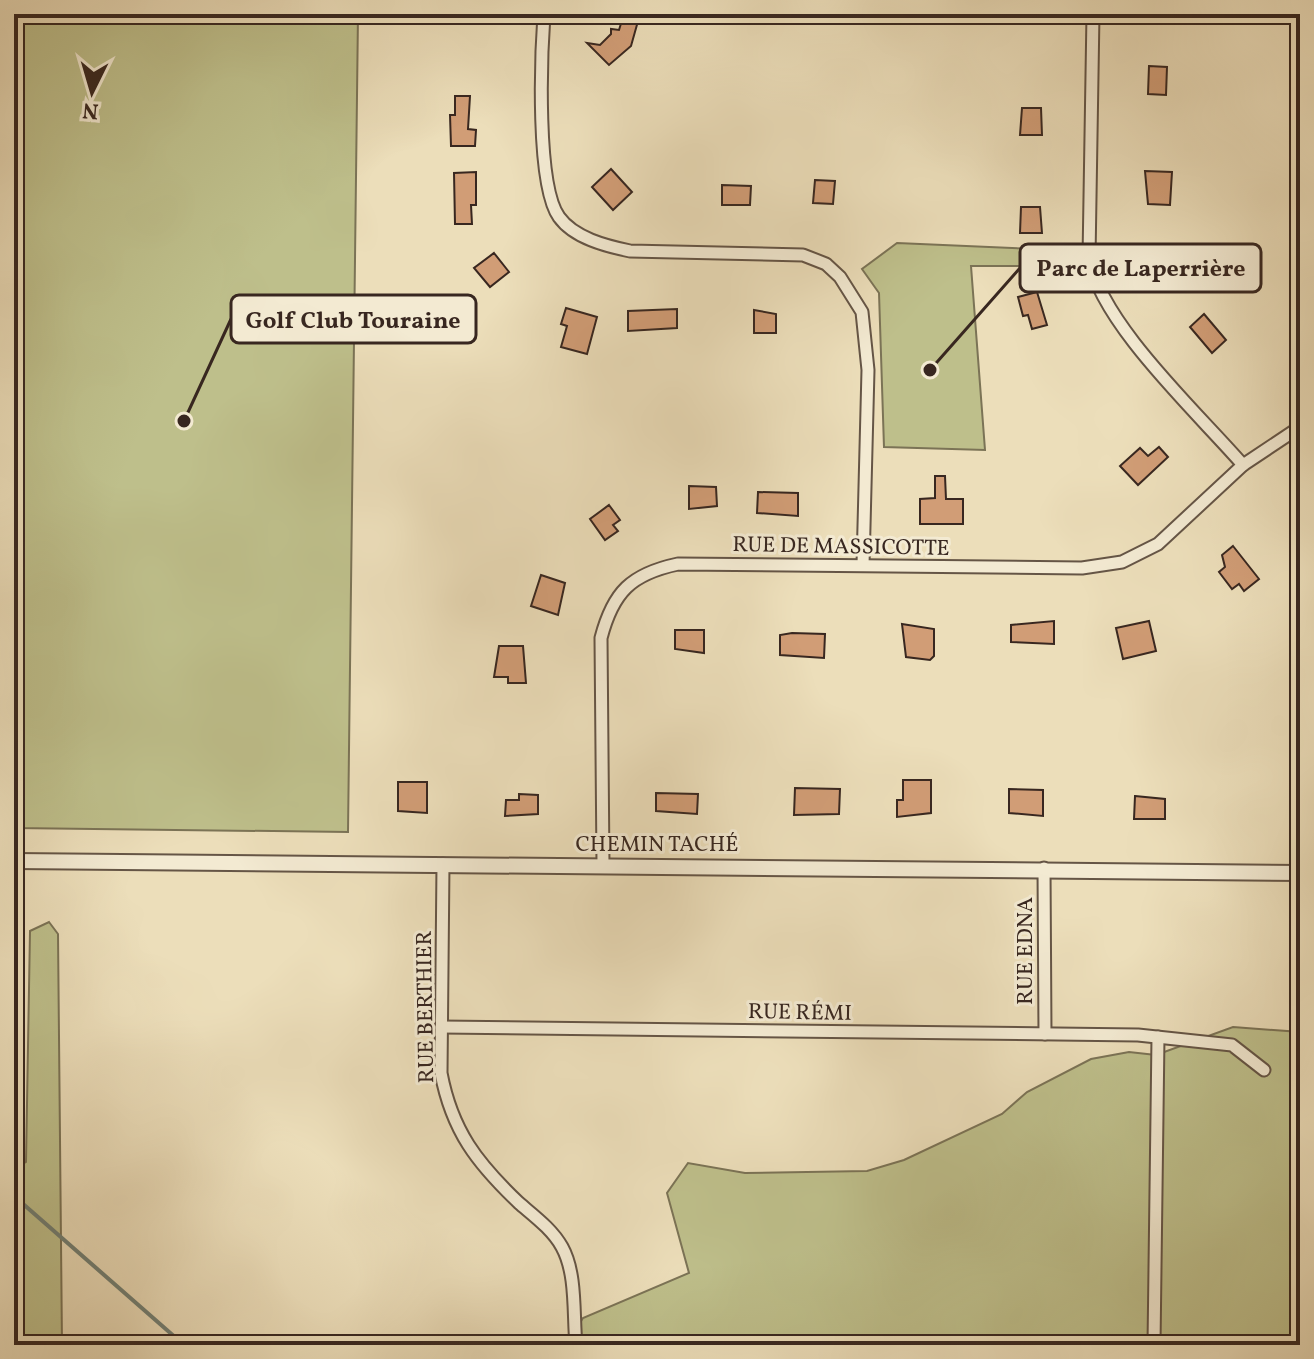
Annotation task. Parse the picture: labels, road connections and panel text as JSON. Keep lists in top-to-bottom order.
{
  "streets": {
    "street": [
      "RUE DE MASSICOTTE",
      "CHEMIN TACHÉ",
      "RUE EDNA",
      "RUE BERTHIER",
      "RUE RÉMI"
    ]
  },
  "crossings": [
    ["RUE DE MASSICOTTE", "CHEMIN TACHÉ"],
    ["CHEMIN TACHÉ", "RUE EDNA"],
    ["CHEMIN TACHÉ", "RUE BERTHIER"],
    ["RUE EDNA", "RUE RÉMI"],
    ["RUE BERTHIER", "RUE RÉMI"]
  ],
  "places": ["Parc de Laperrière", "Golf Club Touraine"],
  "north": "bottom"
}
